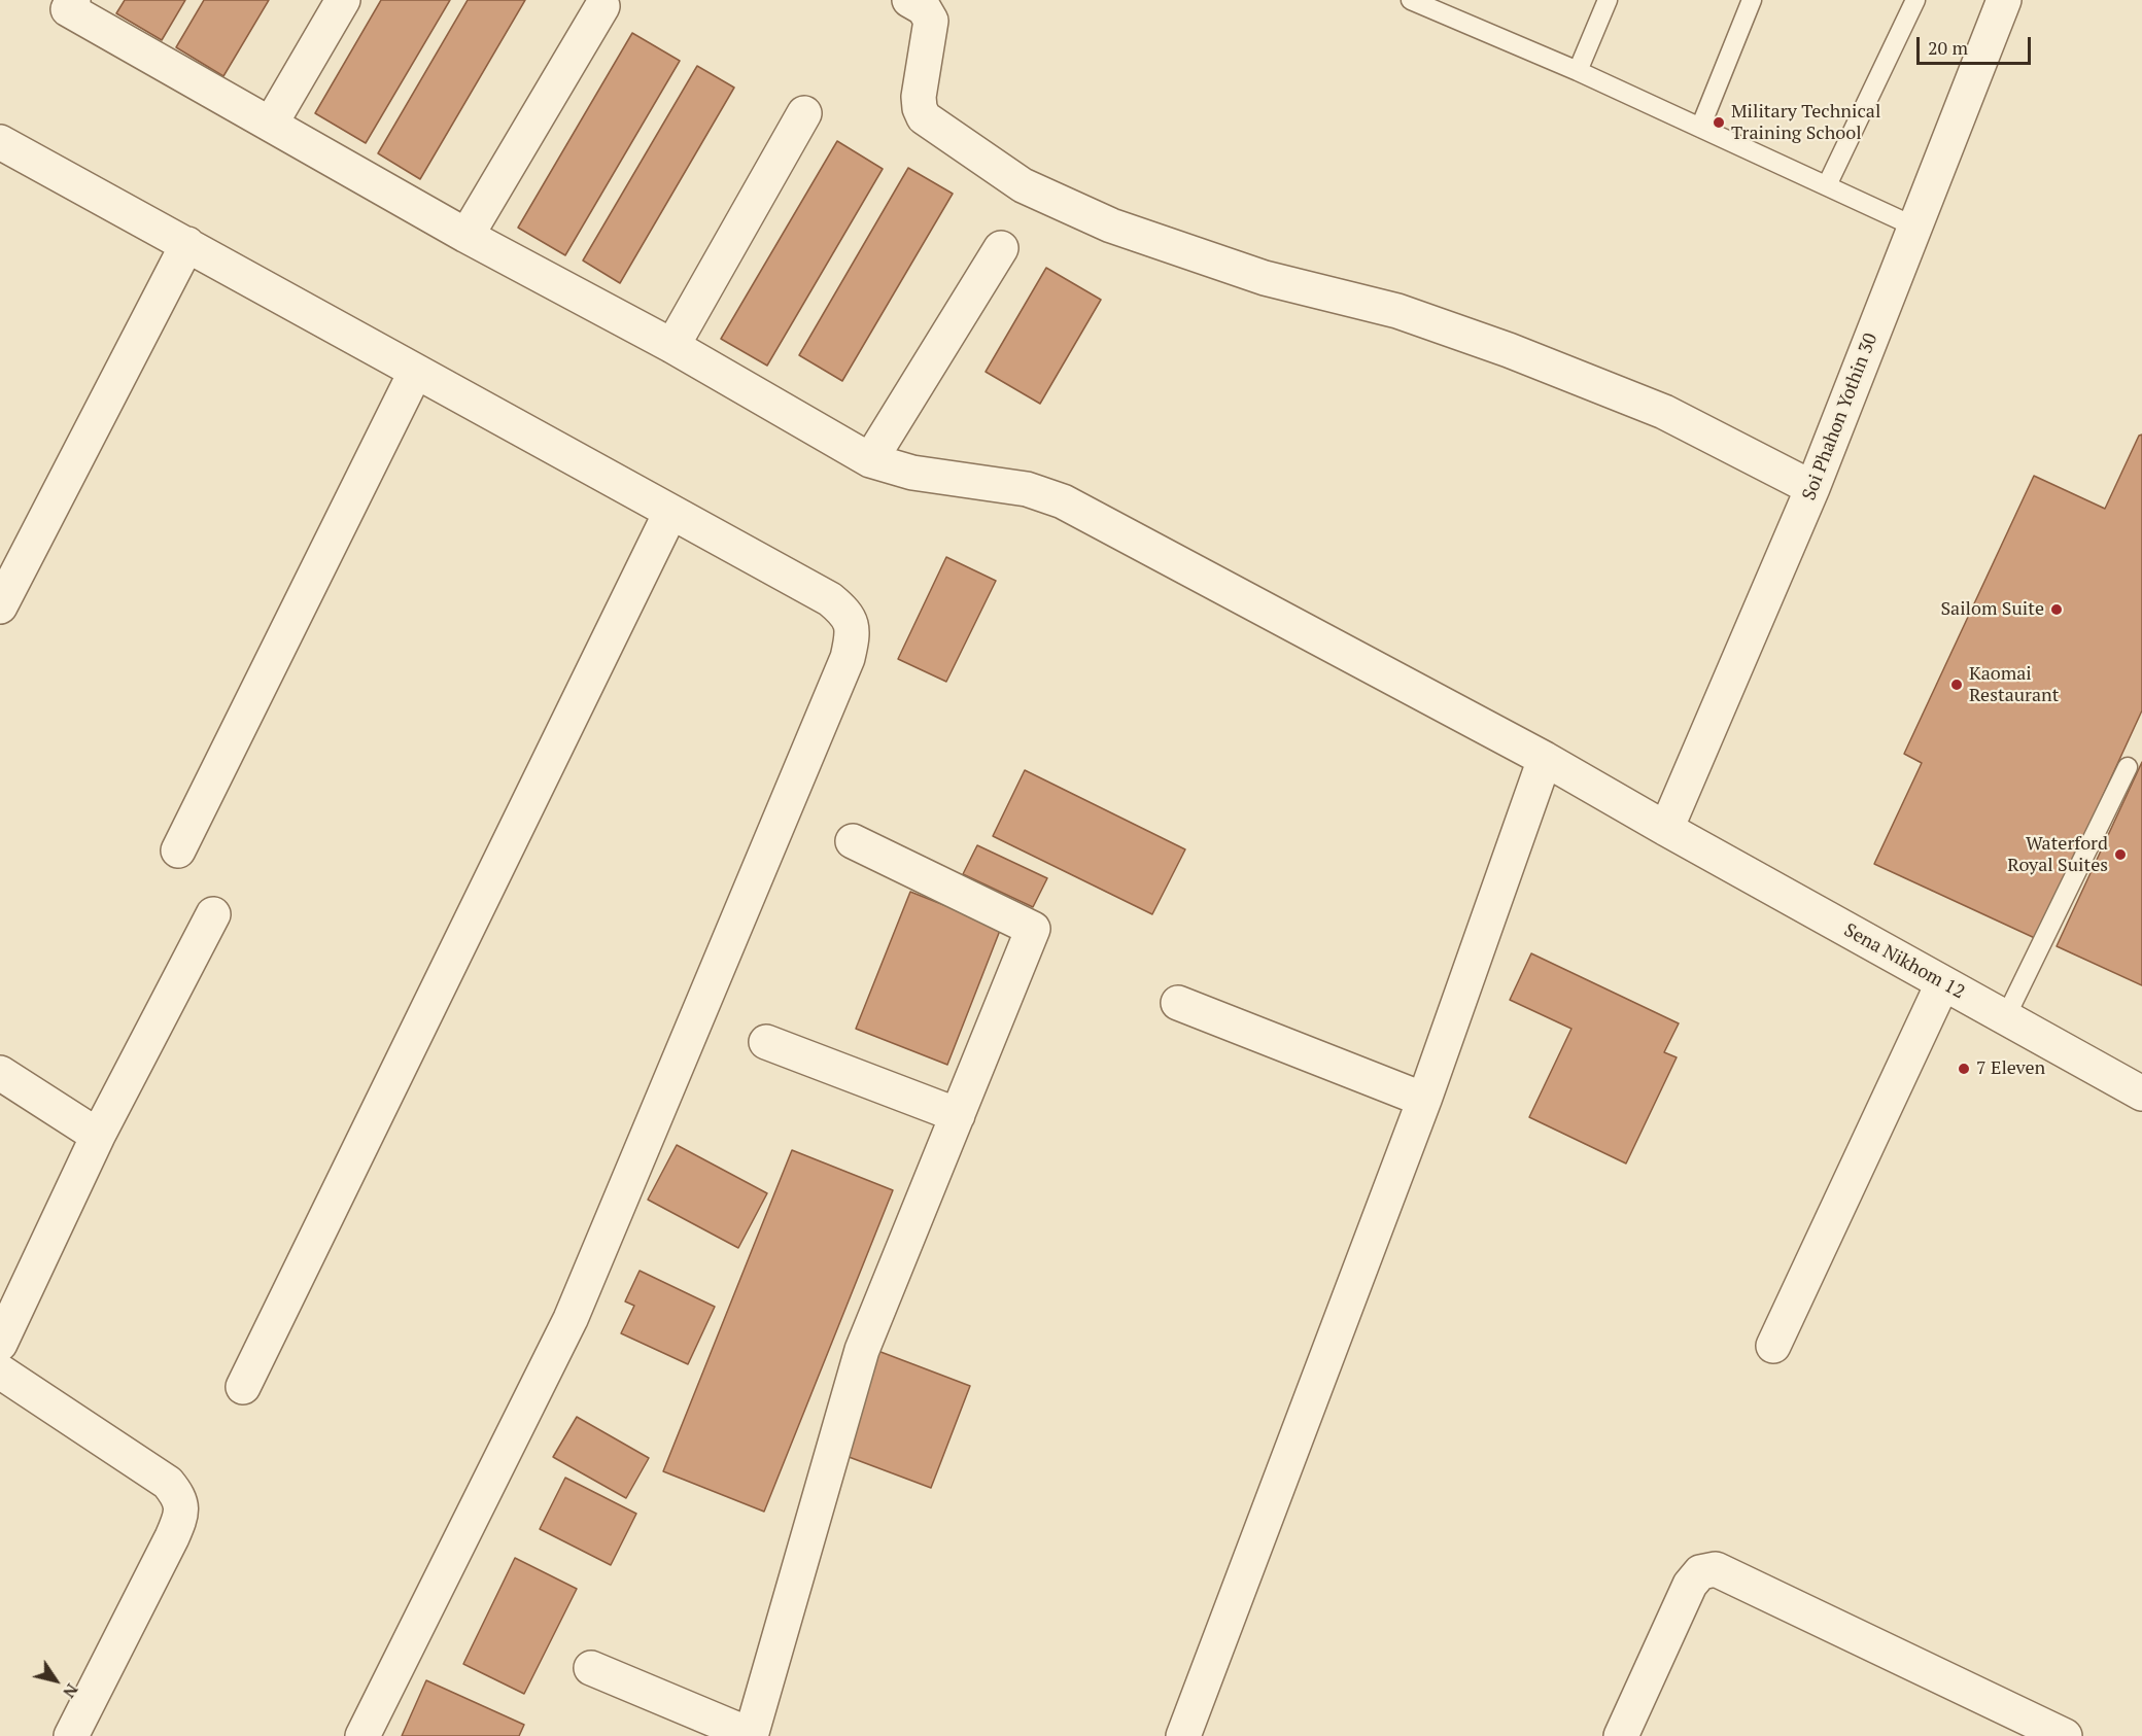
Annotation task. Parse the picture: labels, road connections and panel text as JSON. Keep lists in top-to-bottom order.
{
  "streets": {
    "street": ["Soi Phahon Yothin 30", "Sena Nikhom 12"]
  },
  "crossings": [
    ["Soi Phahon Yothin 30", "Sena Nikhom 12"]
  ],
  "places": [
    "Military Technical Training School",
    "Sailom Suite",
    "Kaomai Restaurant",
    "Waterford Royal Suites",
    "7 Eleven"
  ],
  "scale_bar": "20 m",
  "north": "bottom right"
}
